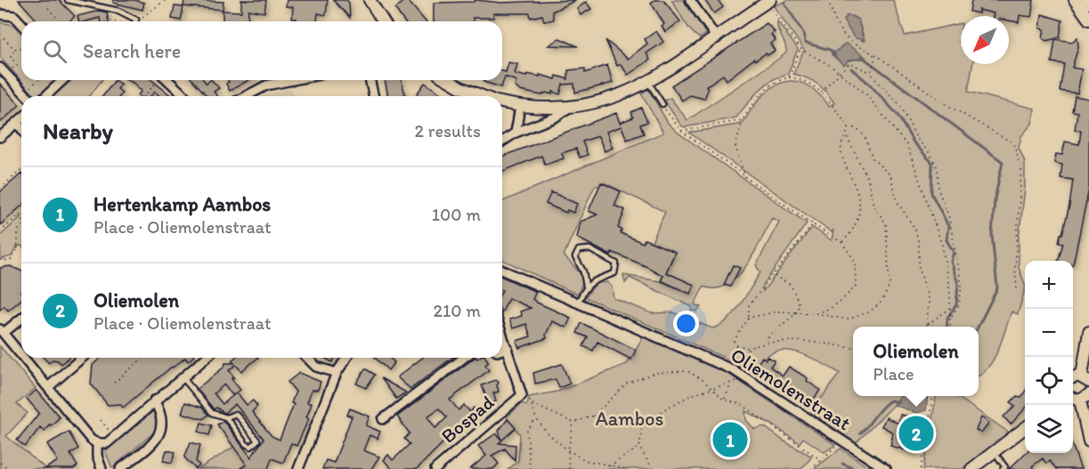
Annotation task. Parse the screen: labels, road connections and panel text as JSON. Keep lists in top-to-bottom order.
{
  "streets": {
    "street": ["Oliemolenstraat", "Bospad"]
  },
  "parks": ["Aambos"],
  "north": "bottom left",
  "page": {
    "search": "Search here",
    "heading": ["Nearby", "2 results"],
    "list": [
      {
        "mark": "1",
        "name": "Hertenkamp Aambos",
        "note": "Place · Oliemolenstraat",
        "value": "100 m"
      },
      {
        "mark": "2",
        "name": "Oliemolen",
        "note": "Place · Oliemolenstraat",
        "value": "210 m"
      }
    ],
    "map_buttons": ["+", "−"],
    "popup": ["Oliemolen", "Place"],
    "pins": ["2", "1"]
  }
}
